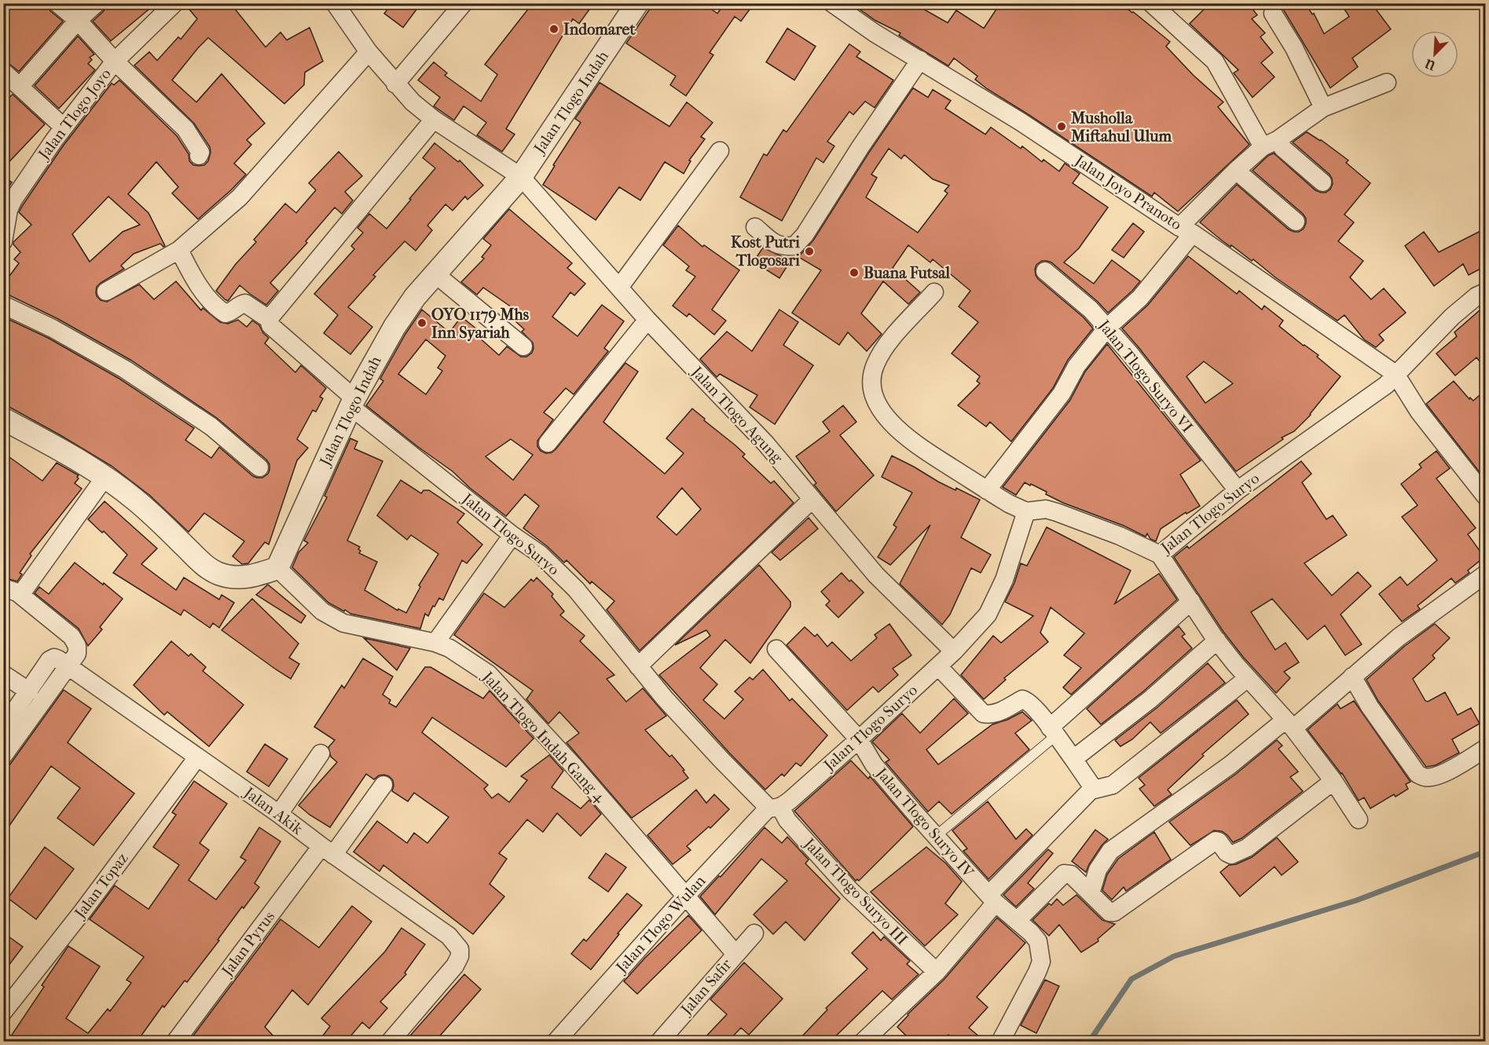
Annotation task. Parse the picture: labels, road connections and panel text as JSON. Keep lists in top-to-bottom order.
{
  "streets": {
    "street": [
      "Jalan Tlogo Indah",
      "Jalan Tlogo Joyo",
      "Jalan Joyo Pranoto",
      "Jalan Tlogo Suryo VI",
      "Jalan Tlogo Agung",
      "Jalan Tlogo Suryo",
      "Jalan Tlogo Indah Gang 4",
      "Jalan Akik",
      "Jalan Tlogo Suryo IV",
      "Jalan Topaz",
      "Jalan Tlogo Suryo III",
      "Jalan Tlogo Wulan",
      "Jalan Pyrus",
      "Jalan Safir"
    ]
  },
  "crossings": [
    ["Jalan Tlogo Indah", "Jalan Tlogo Agung"],
    ["Jalan Tlogo Indah", "Jalan Tlogo Suryo"],
    ["Jalan Tlogo Indah", "Jalan Tlogo Indah Gang 4"],
    ["Jalan Joyo Pranoto", "Jalan Tlogo Suryo"],
    ["Jalan Tlogo Suryo VI", "Jalan Tlogo Suryo"],
    ["Jalan Tlogo Agung", "Jalan Tlogo Suryo"],
    ["Jalan Tlogo Suryo", "Jalan Tlogo Suryo IV"],
    ["Jalan Tlogo Suryo", "Jalan Tlogo Suryo III"],
    ["Jalan Tlogo Suryo", "Jalan Tlogo Wulan"],
    ["Jalan Tlogo Indah Gang 4", "Jalan Tlogo Wulan"],
    ["Jalan Tlogo Indah Gang 4", "Jalan Safir"],
    ["Jalan Akik", "Jalan Topaz"],
    ["Jalan Akik", "Jalan Pyrus"],
    ["Jalan Tlogo Suryo III", "Jalan Tlogo Wulan"]
  ],
  "places": [
    "Indomaret",
    "Musholla Miftahul Ulum",
    "Kost Putri Tlogosari",
    "Buana Futsal",
    "OYO 1179 Mhs Inn Syariah"
  ],
  "north": "bottom left"
}
